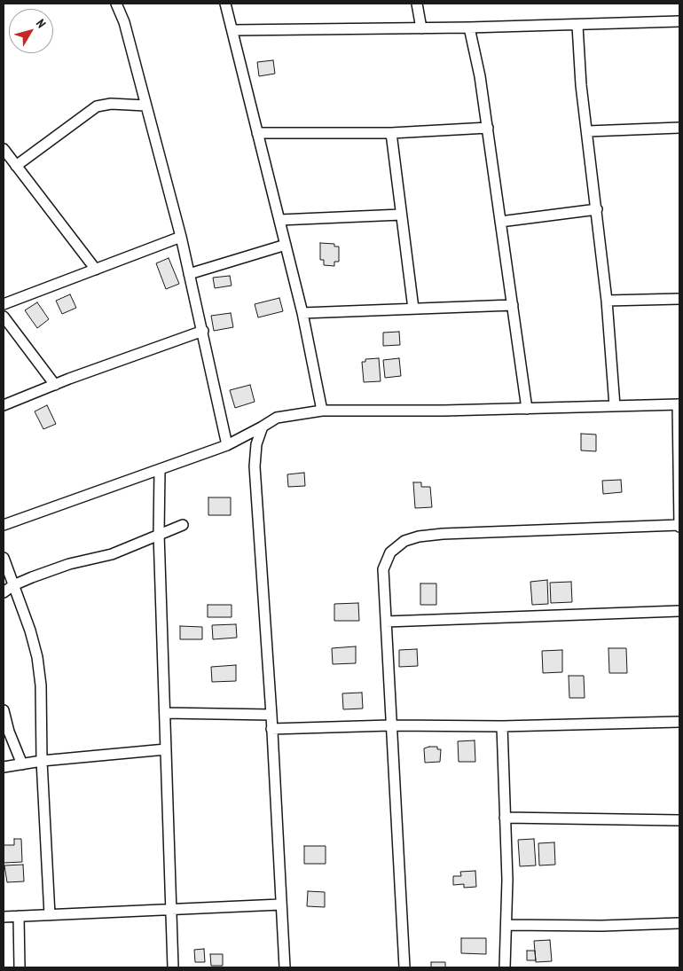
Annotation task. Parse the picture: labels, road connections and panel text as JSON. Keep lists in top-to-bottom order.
{
  "north": "top right"
}
